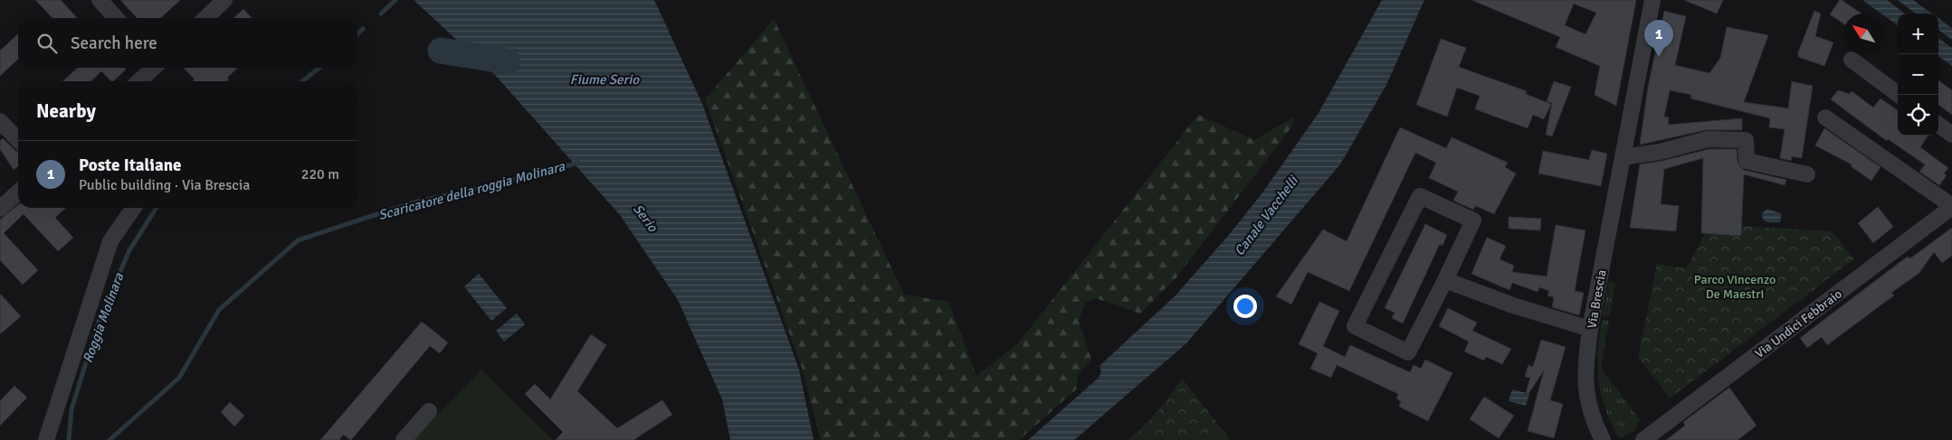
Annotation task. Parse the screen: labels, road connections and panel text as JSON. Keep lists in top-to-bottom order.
{
  "streets": {
    "street": ["Via Brescia", "Via Undici Febbraio"]
  },
  "water": [
    "Fiume Serio",
    "Scaricatore della roggia Molinara",
    "Canale Vacchelli",
    "Serio",
    "Roggia Molinara"
  ],
  "parks": ["Parco Vincenzo De Maestri"],
  "north": "top left",
  "page": {
    "map_buttons": ["+", "−"],
    "search": "Search here",
    "pins": "1",
    "heading": "Nearby",
    "list": [
      {
        "mark": "1",
        "name": "Poste Italiane",
        "note": "Public building · Via Brescia",
        "value": "220 m"
      }
    ]
  }
}
